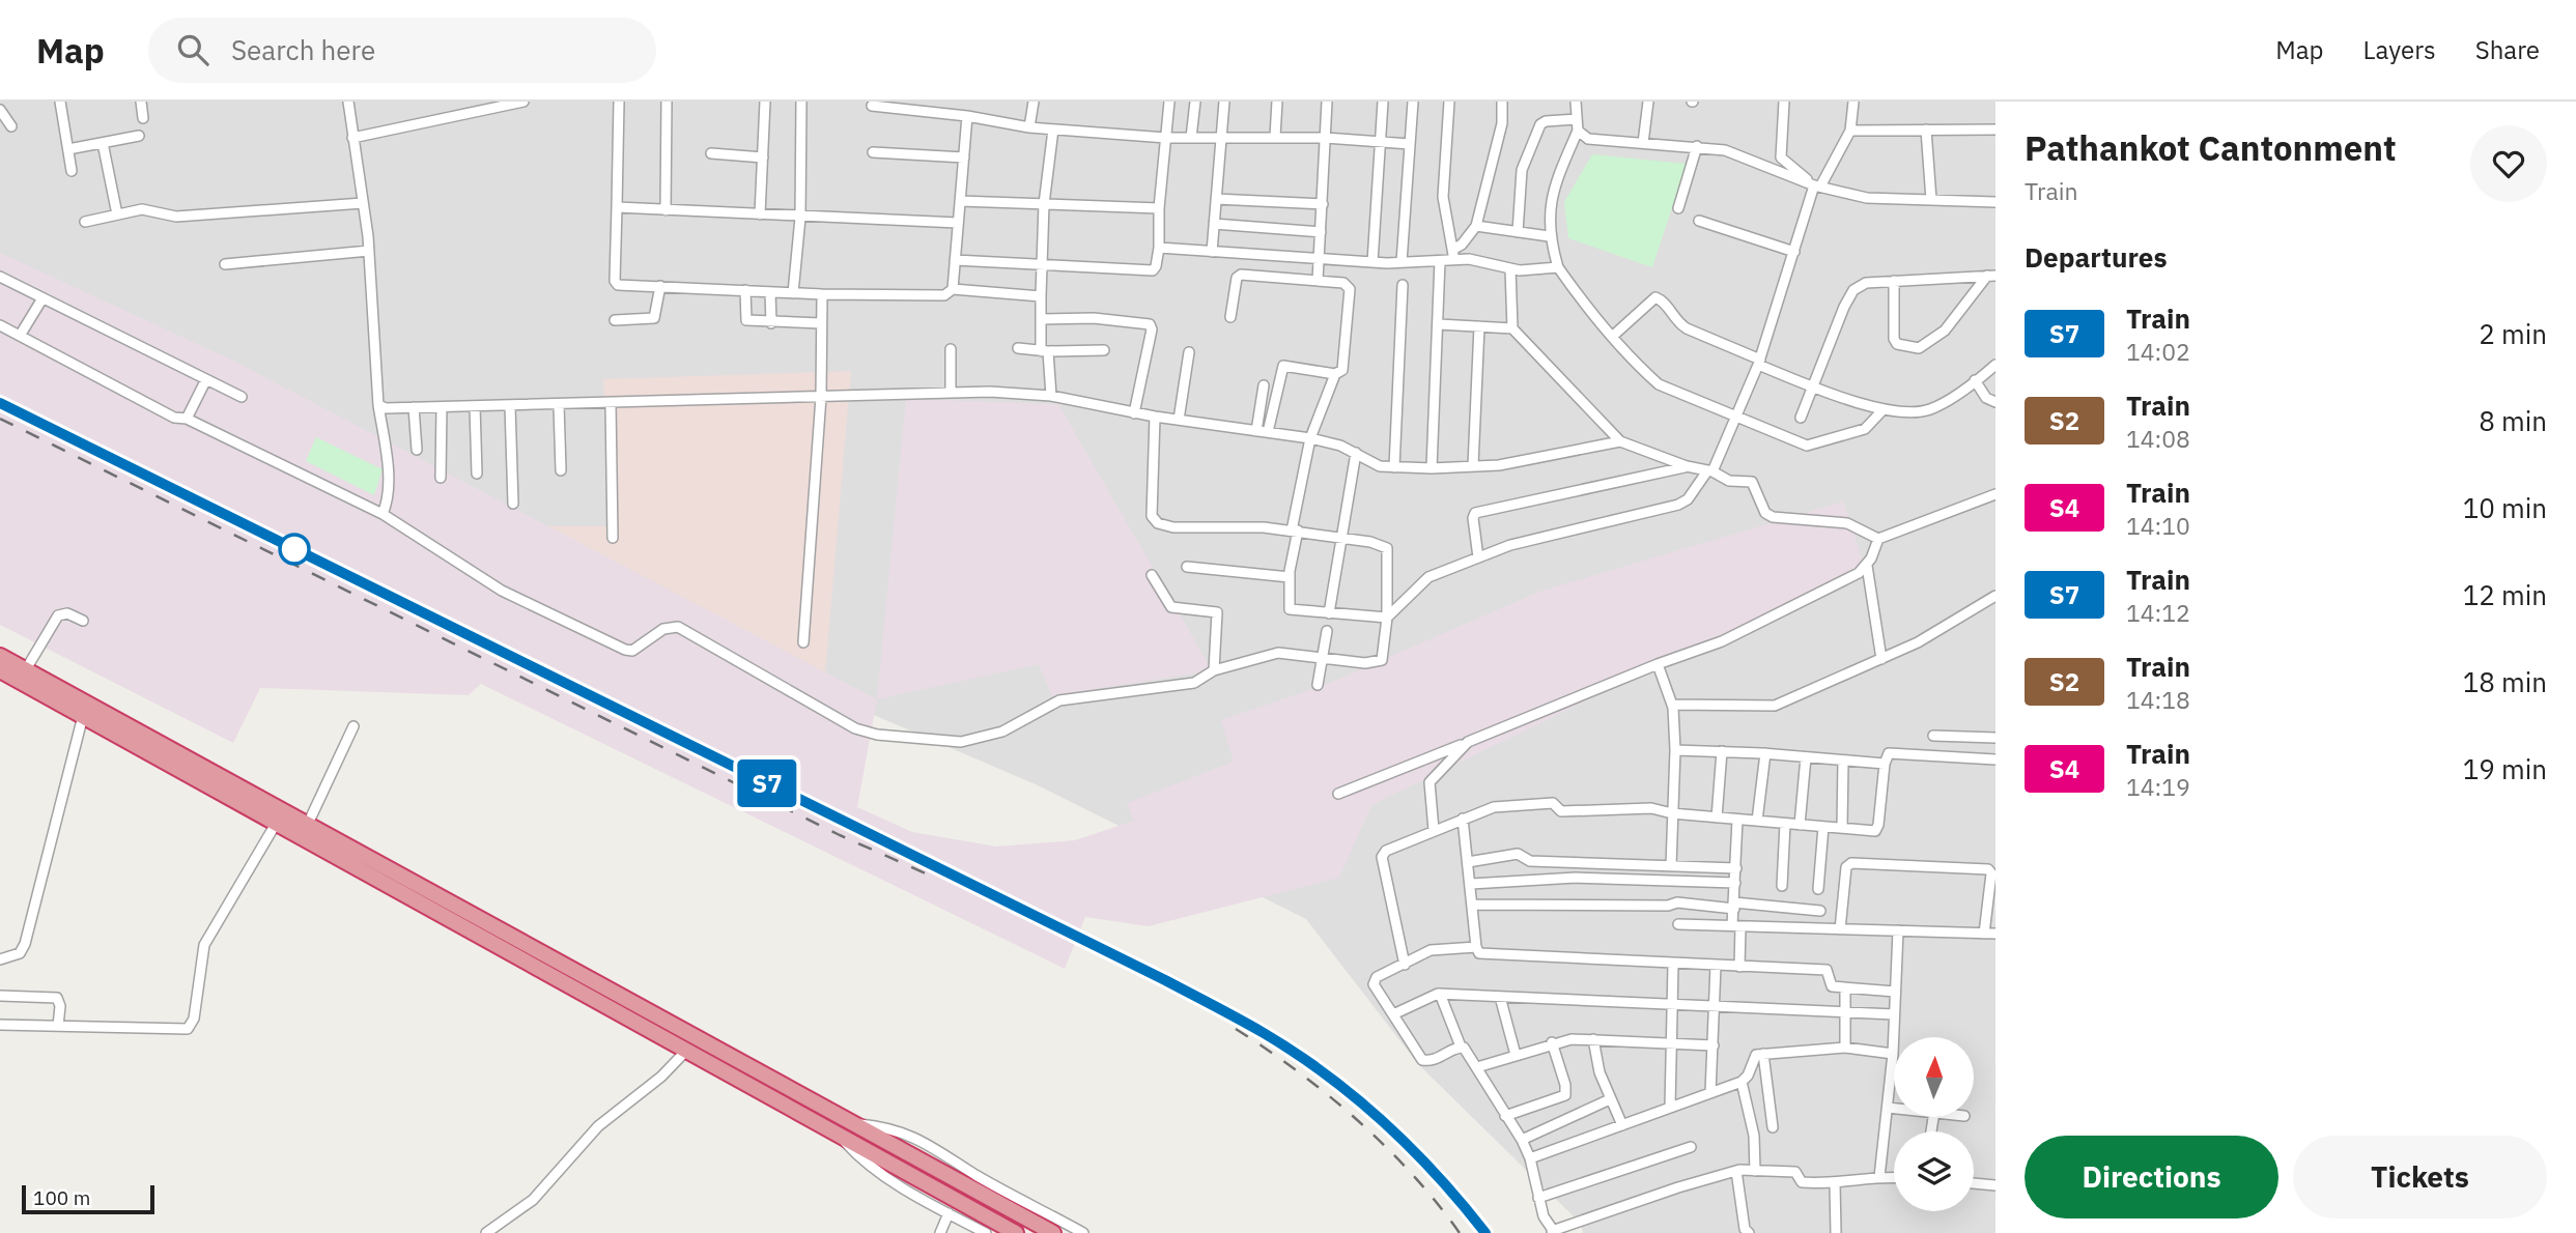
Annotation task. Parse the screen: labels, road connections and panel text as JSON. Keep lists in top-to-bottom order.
{
  "scale_bar": "100 m",
  "north": "top",
  "page": {
    "header": "Map",
    "search": "Search here",
    "nav": ["Map", "Layers", "Share"],
    "on_map": "S7",
    "heading": [
      ["Pathankot Cantonment", "Train"],
      "Departures"
    ],
    "list": [
      {
        "mark": "S7",
        "name": "Train",
        "note": "14:02",
        "value": "2 min"
      },
      {
        "mark": "S2",
        "name": "Train",
        "note": "14:08",
        "value": "8 min"
      },
      {
        "mark": "S4",
        "name": "Train",
        "note": "14:10",
        "value": "10 min"
      },
      {
        "mark": "S7",
        "name": "Train",
        "note": "14:12",
        "value": "12 min"
      },
      {
        "mark": "S2",
        "name": "Train",
        "note": "14:18",
        "value": "18 min"
      },
      {
        "mark": "S4",
        "name": "Train",
        "note": "14:19",
        "value": "19 min"
      }
    ],
    "buttons": ["Directions", "Tickets"],
    "scale": "100 m"
  }
}
